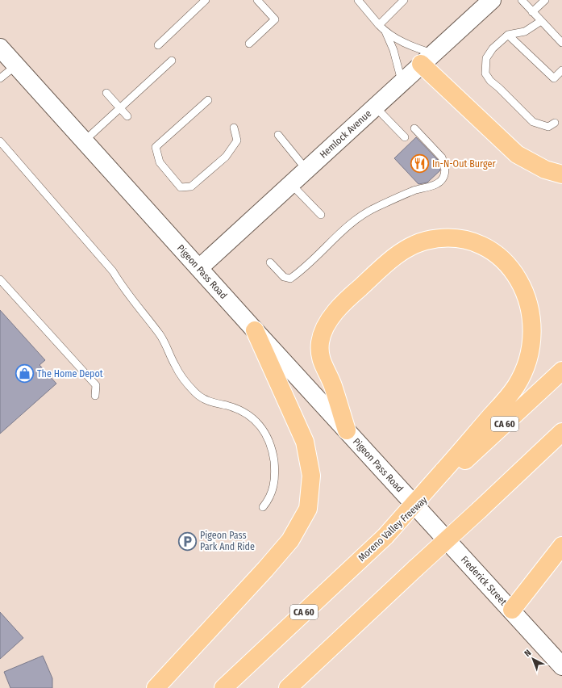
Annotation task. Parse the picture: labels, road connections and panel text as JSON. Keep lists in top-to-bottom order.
{
  "streets": {
    "highway": ["CA 60", "Moreno Valley Freeway"],
    "main road": ["Hemlock Avenue", "Pigeon Pass Road", "Frederick Street"]
  },
  "crossings": [
    ["Hemlock Avenue", "Pigeon Pass Road"],
    ["Pigeon Pass Road", "Frederick Street"]
  ],
  "places": {
    "restaurant": ["In-N-Out Burger"],
    "shop": ["The Home Depot"],
    "parking": ["Pigeon Pass Park And Ride"]
  },
  "north": "top left"
}
